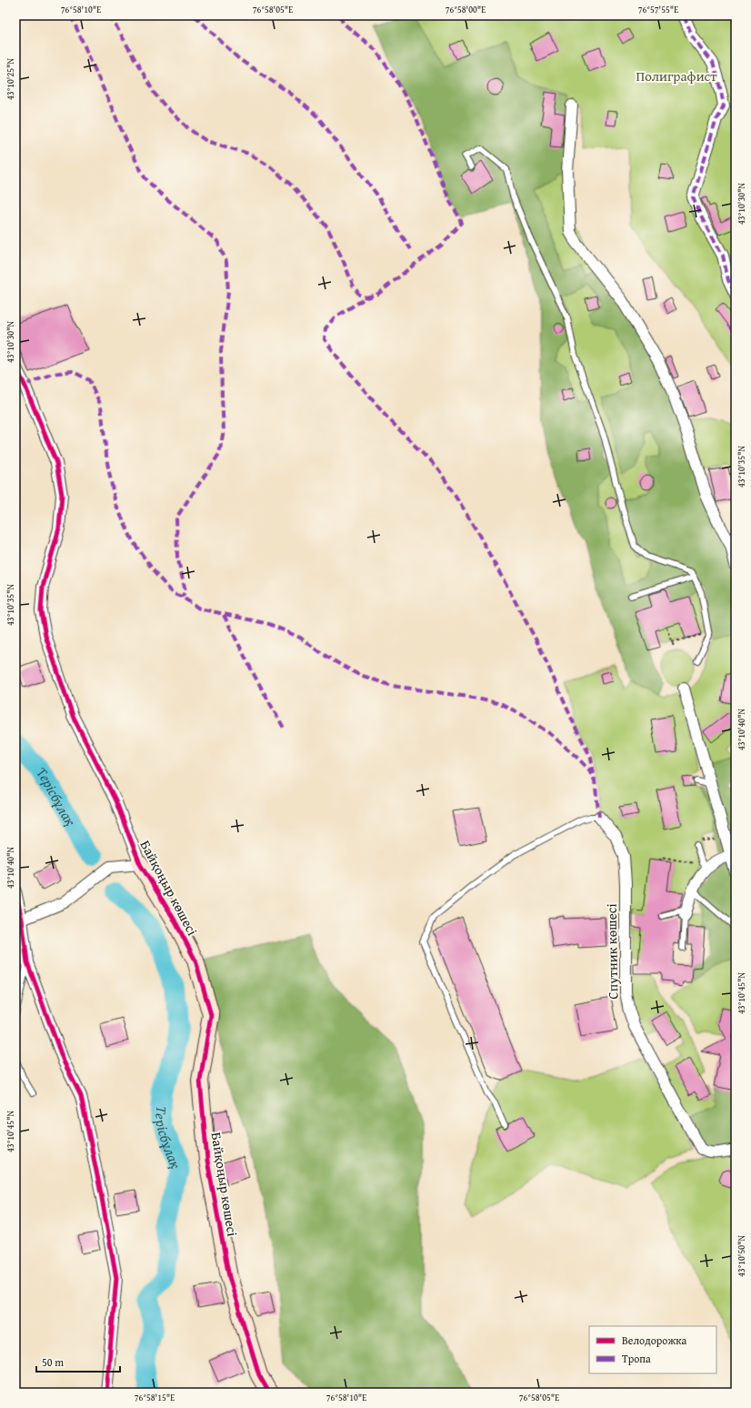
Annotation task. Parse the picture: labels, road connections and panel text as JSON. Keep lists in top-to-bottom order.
{
  "streets": {
    "street": ["Байқоңыр көшесі", "Спутник көшесі"]
  },
  "water": ["Терісбұлақ"],
  "parks": ["Полиграфист"],
  "legend": ["Велодорожка", "Тропа"],
  "scale_bar": "50 m",
  "coordinates": [
    "76°58'10\"E",
    "76°58'05\"E",
    "76°58'00\"E",
    "76°57'55\"E",
    "43°10'25\"N",
    "43°10'30\"N",
    "43°10'35\"N",
    "43°10'40\"N",
    "43°10'45\"N",
    "43°10'50\"N",
    "76°58'15\"E"
  ]
}
